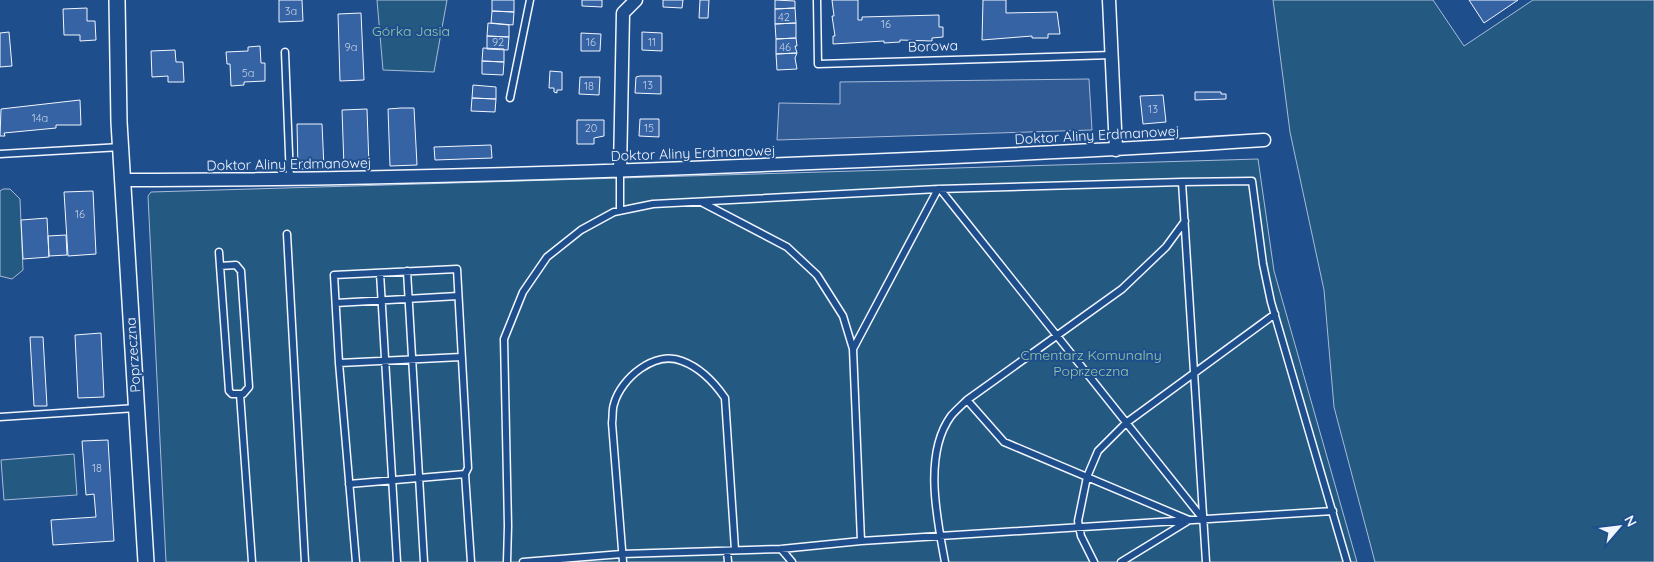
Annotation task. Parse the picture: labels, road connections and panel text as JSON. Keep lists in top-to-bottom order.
{
  "streets": {
    "street": ["Doktor Aliny Erdmanowej", "Poprzeczna"],
    "lane": ["Borowa"]
  },
  "crossings": [
    ["Doktor Aliny Erdmanowej", "Poprzeczna"]
  ],
  "parks": ["Górka Jasia", "Cmentarz Komunalny Poprzeczna"],
  "house_numbers": [
    "3a",
    "42",
    "16",
    "92",
    "16",
    "11",
    "9a",
    "46",
    "5a",
    "13",
    "18",
    "13",
    "14a",
    "20",
    "15",
    "16",
    "18"
  ],
  "north": "top right"
}
